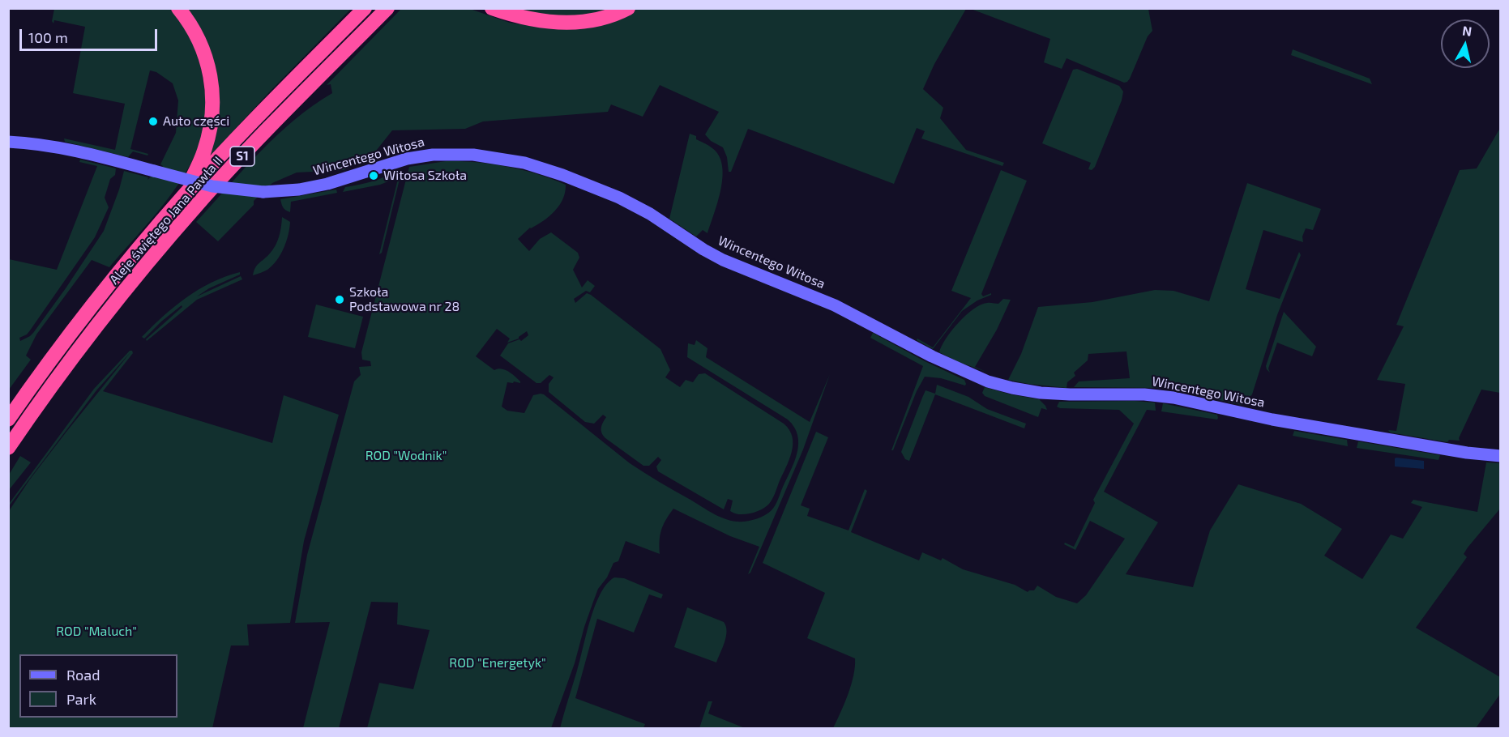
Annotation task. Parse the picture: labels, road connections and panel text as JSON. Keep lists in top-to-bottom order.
{
  "streets": {
    "highway": ["S1", "Aleje świętego Jana Pawła II"],
    "street": ["Wincentego Witosa"]
  },
  "crossings": [
    ["S1", "Aleje świętego Jana Pawła II"]
  ],
  "parks": ["ROD \"Wodnik\"", "ROD \"Maluch\"", "ROD \"Energetyk\""],
  "places": ["Auto części", "Witosa Szkoła", "Szkoła Podstawowa nr 28"],
  "legend": ["Road", "Park"],
  "scale_bar": "100 m",
  "north": "top"
}
